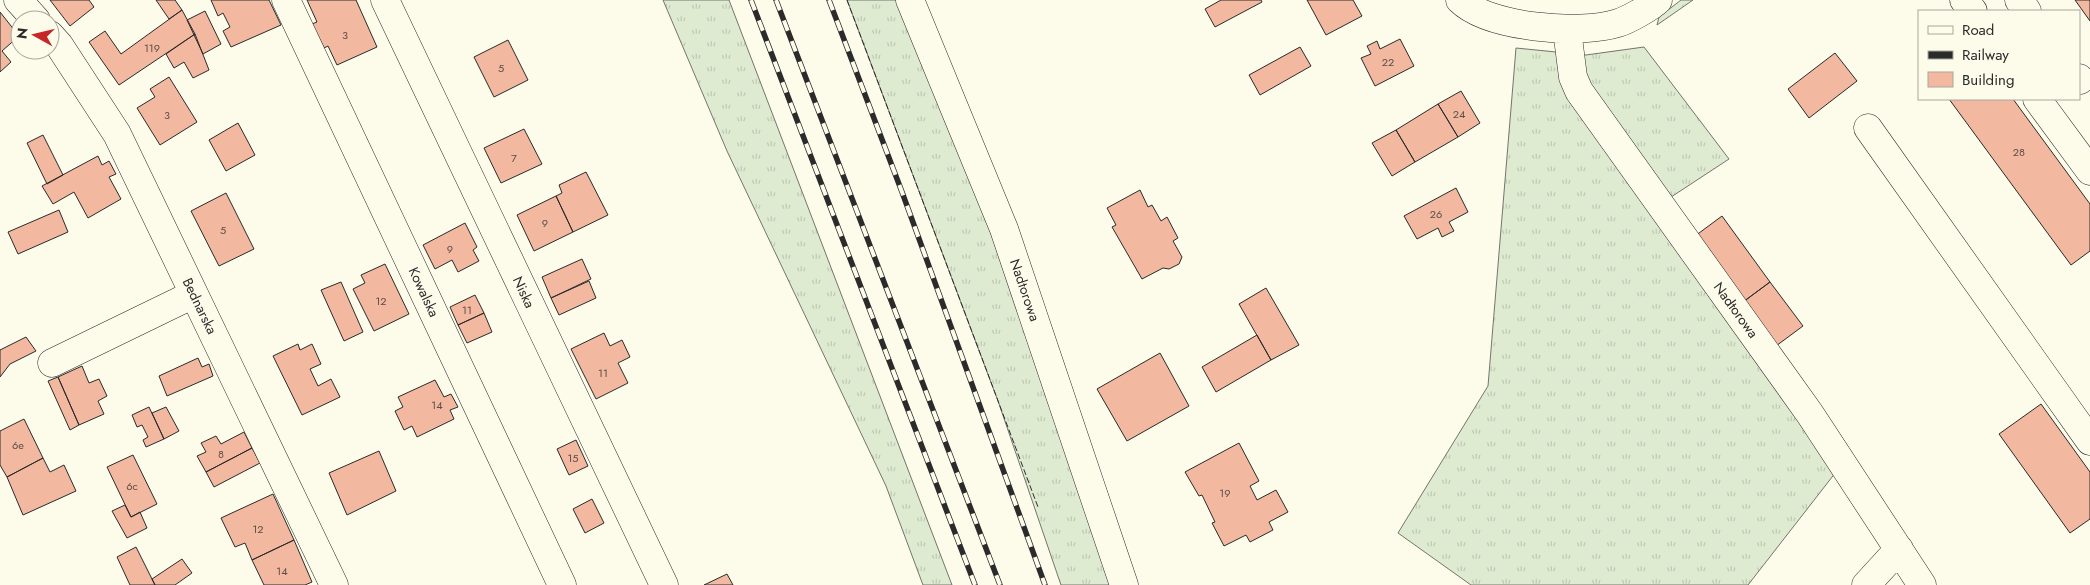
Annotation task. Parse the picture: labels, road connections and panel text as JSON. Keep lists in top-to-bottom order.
{
  "streets": {
    "street": [
      "Nadtorowa",
      "Kowalska",
      "Niska",
      "Bednarska"
    ]
  },
  "house_numbers": [
    "3",
    "119",
    "22",
    "5",
    "24",
    "3",
    "28",
    "7",
    "26",
    "9",
    "5",
    "9",
    "12",
    "11",
    "11",
    "14",
    "6e",
    "8",
    "15",
    "6c",
    "19",
    "12",
    "14"
  ],
  "legend": ["Road", "Railway", "Building"],
  "north": "left"
}
